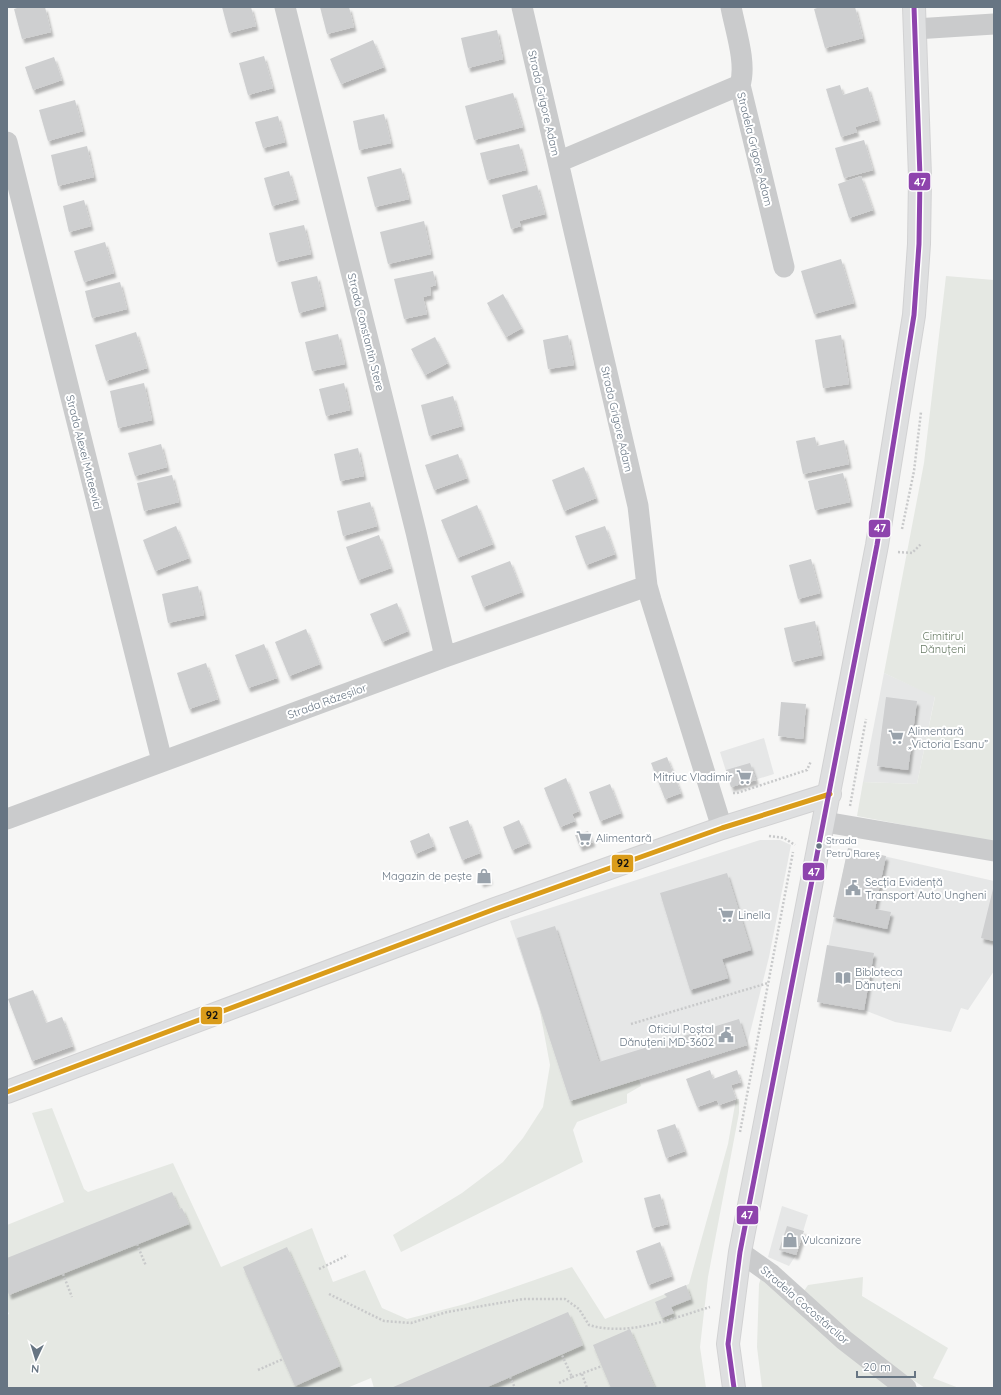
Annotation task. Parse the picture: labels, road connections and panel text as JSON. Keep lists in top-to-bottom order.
{
  "streets": {
    "street": [
      "Strada Grigore Adam",
      "Stradela Grigore Adam",
      "Strada Constantin Stere",
      "Strada Alexei Mateevici",
      "Strada Răzeşilor",
      "Stradela Cocostârcilor"
    ]
  },
  "crossings": [
    ["Strada Grigore Adam", "Strada Răzeşilor"],
    ["Strada Constantin Stere", "Strada Răzeşilor"],
    ["Strada Alexei Mateevici", "Strada Răzeşilor"]
  ],
  "parks": ["Cimitirul Dănuțeni"],
  "places": {
    "supermarket": [
      "Alimentară „Victoria Esanu”",
      "Mitriuc Vladimir",
      "Alimentară",
      "Linella"
    ],
    "other": ["Strada Petru Rareș"],
    "shop": ["Magazin de pește", "Vulcanizare"],
    "public building": ["Secția Evidență Transport Auto Ungheni", "Oficiul Poștal Dănuțeni MD-3602"],
    "library": ["Bibloteca Dănuțeni"]
  },
  "lines": ["transit line 47", "transit line 92"],
  "scale_bar": "20 m",
  "north": "bottom"
}
